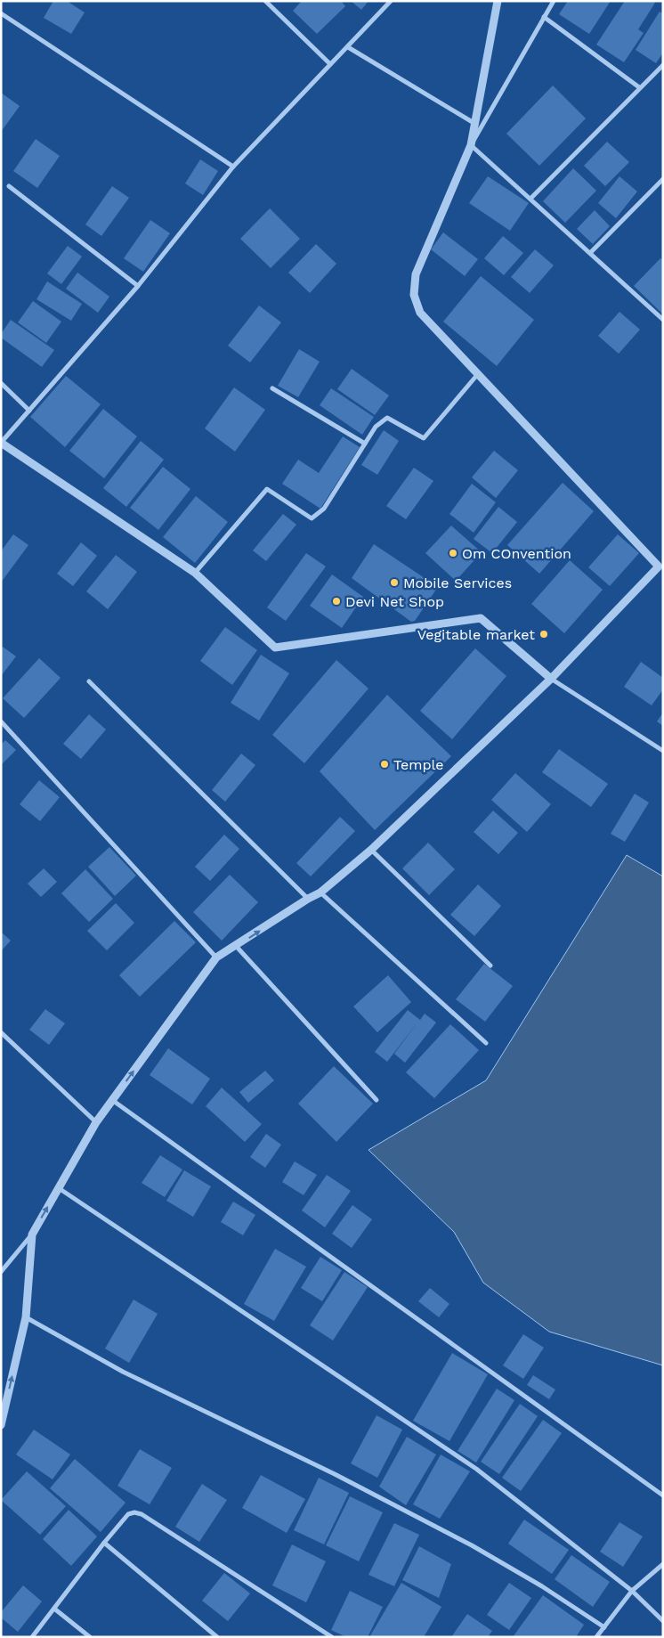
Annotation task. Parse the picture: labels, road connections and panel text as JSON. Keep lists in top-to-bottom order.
{
  "places": [
    "Om COnvention",
    "Mobile Services",
    "Devi Net Shop",
    "Vegitable market",
    "Temple"
  ]
}
